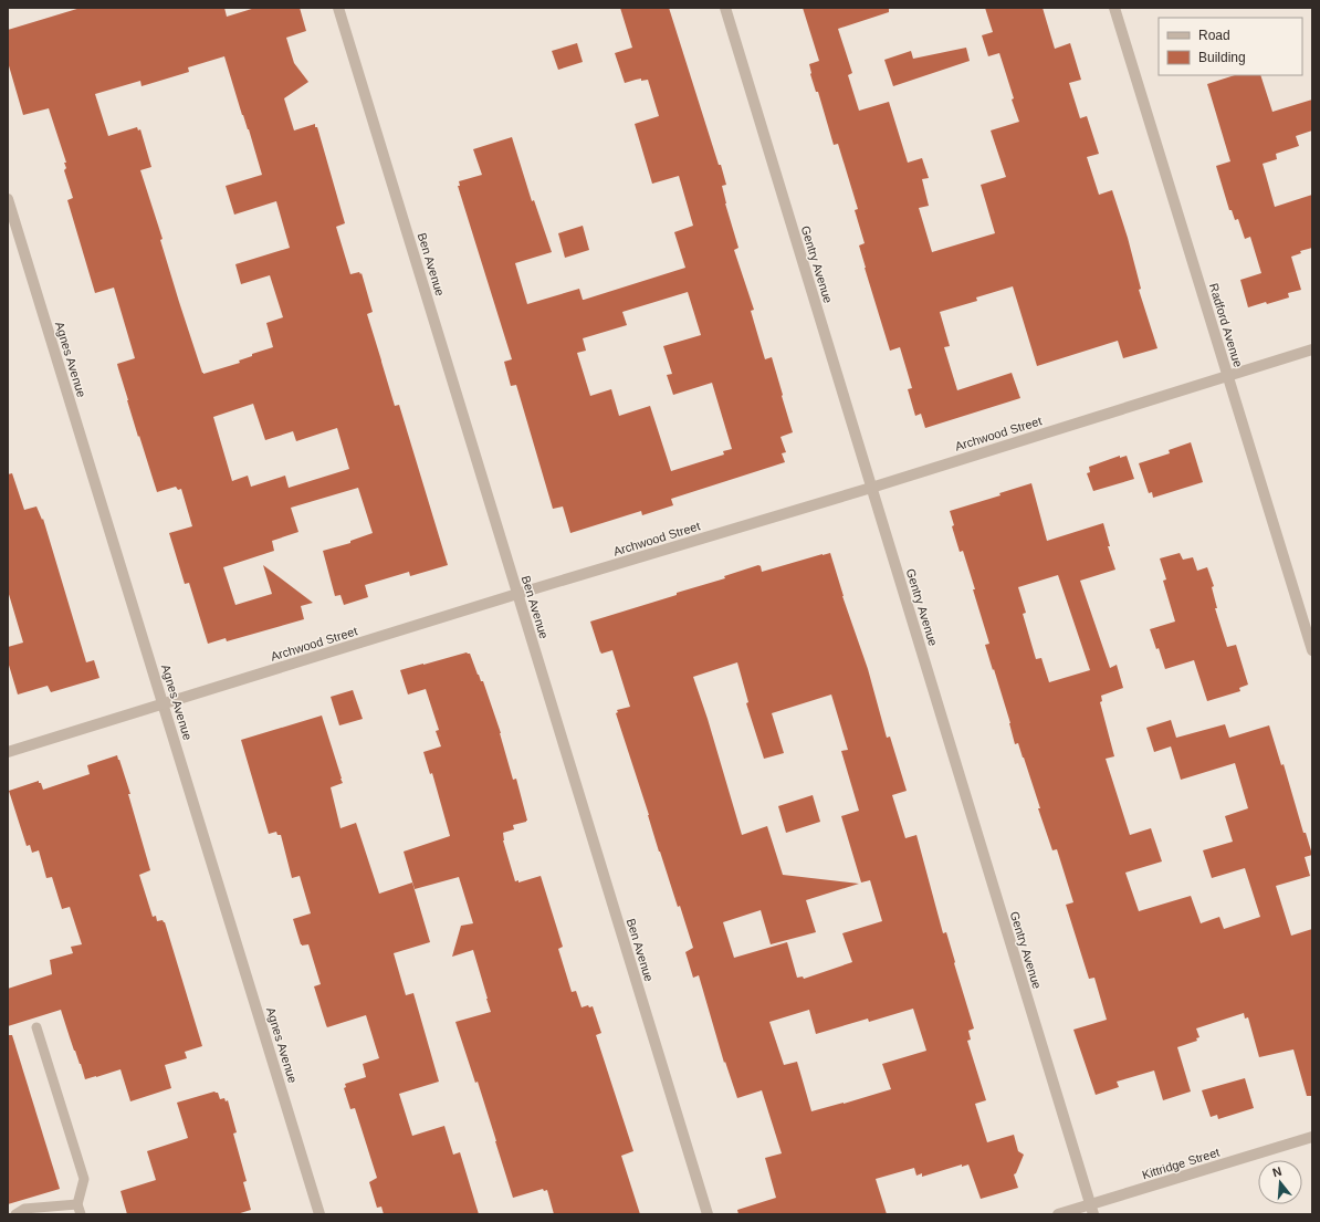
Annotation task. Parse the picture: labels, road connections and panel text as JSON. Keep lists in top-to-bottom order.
{
  "streets": {
    "street": [
      "Ben Avenue",
      "Gentry Avenue",
      "Radford Avenue",
      "Agnes Avenue",
      "Archwood Street",
      "Kittridge Street"
    ]
  },
  "crossings": [
    ["Ben Avenue", "Archwood Street"],
    ["Gentry Avenue", "Archwood Street"],
    ["Gentry Avenue", "Kittridge Street"],
    ["Radford Avenue", "Archwood Street"],
    ["Agnes Avenue", "Archwood Street"]
  ],
  "legend": ["Road", "Building"],
  "north": "top"
}
